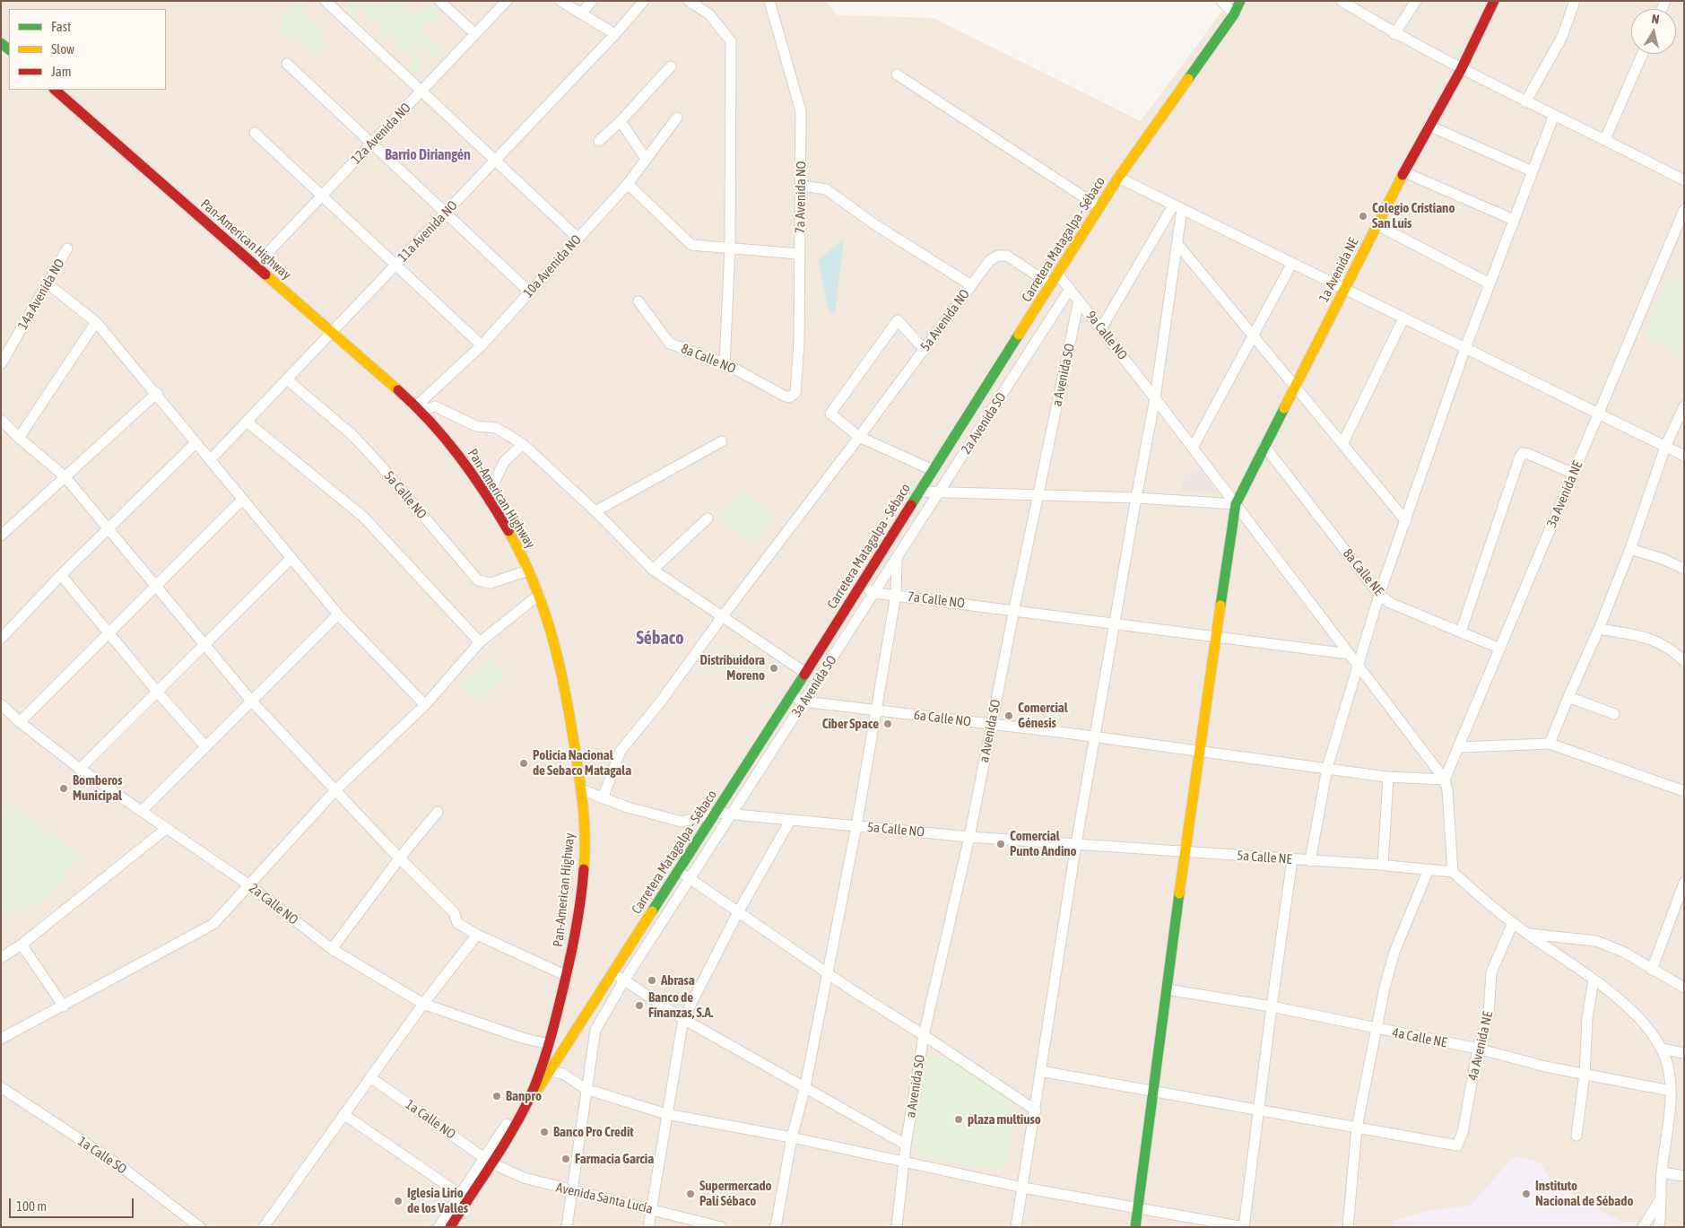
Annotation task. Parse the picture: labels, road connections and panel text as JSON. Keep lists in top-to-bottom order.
{
  "streets": {
    "main road": ["Pan-American Highway", "Carretera Matagalpa - Sébaco", "1a Avenida NE"],
    "street": [
      "12a Avenida NO",
      "7a Avenida NO",
      "11a Avenida NO",
      "10a Avenida NO",
      "14a Avenida NO",
      "5a Avenida NO",
      "9a Calle NO",
      "8a Calle NO",
      "a Avenida SO",
      "2a Avenida SO",
      "3a Avenida NE",
      "5a Calle NO",
      "8a Calle NE",
      "7a Calle NO",
      "3a Avenida SO",
      "6a Calle NO",
      "5a Calle NE",
      "2a Calle NO",
      "4a Calle NE",
      "4a Avenida NE",
      "1a Calle NO",
      "1a Calle SO",
      "Avenida Santa Lucía"
    ]
  },
  "crossings": [
    ["12a Avenida NO", "Pan-American Highway"],
    ["7a Avenida NO", "8a Calle NO"],
    ["11a Avenida NO", "Pan-American Highway"],
    ["11a Avenida NO", "5a Calle NO"],
    ["Pan-American Highway", "Carretera Matagalpa - Sébaco"],
    ["Pan-American Highway", "10a Avenida NO"],
    ["Pan-American Highway", "5a Calle NO"],
    ["Pan-American Highway", "2a Calle NO"],
    ["Pan-American Highway", "1a Calle NO"],
    ["Pan-American Highway", "Avenida Santa Lucía"],
    ["Carretera Matagalpa - Sébaco", "5a Avenida NO"],
    ["Carretera Matagalpa - Sébaco", "9a Calle NO"],
    ["Carretera Matagalpa - Sébaco", "5a Calle NO"],
    ["Carretera Matagalpa - Sébaco", "7a Calle NO"],
    ["Carretera Matagalpa - Sébaco", "6a Calle NO"],
    ["1a Avenida NE", "9a Calle NO"],
    ["1a Avenida NE", "8a Calle NE"],
    ["1a Avenida NE", "7a Calle NO"],
    ["1a Avenida NE", "6a Calle NO"],
    ["1a Avenida NE", "5a Calle NE"],
    ["1a Avenida NE", "4a Calle NE"],
    ["5a Avenida NO", "5a Calle NO"],
    ["9a Calle NO", "a Avenida SO"],
    ["9a Calle NO", "2a Avenida SO"],
    ["9a Calle NO", "3a Avenida NE"],
    ["9a Calle NO", "7a Calle NO"],
    ["9a Calle NO", "6a Calle NO"],
    ["a Avenida SO", "5a Calle NO"],
    ["a Avenida SO", "7a Calle NO"],
    ["a Avenida SO", "6a Calle NO"],
    ["2a Avenida SO", "3a Avenida SO"],
    ["3a Avenida NE", "8a Calle NE"],
    ["3a Avenida NE", "6a Calle NO"],
    ["5a Calle NO", "3a Avenida SO"],
    ["5a Calle NO", "5a Calle NE"],
    ["7a Calle NO", "3a Avenida SO"],
    ["3a Avenida SO", "6a Calle NO"],
    ["3a Avenida SO", "Avenida Santa Lucía"],
    ["4a Calle NE", "4a Avenida NE"],
    ["1a Calle NO", "Avenida Santa Lucía"]
  ],
  "districts": ["Barrio Diriangén", "Sébaco"],
  "places": [
    "Colegio Cristiano San Luis",
    "Distribuidora Moreno",
    "Comercial Génesis",
    "Ciber Space",
    "Policía Nacional de Sebaco Matagala",
    "Bomberos Municipal",
    "Comercial Punto Andino",
    "Abrasa",
    "Banco de Finanzas, S.A.",
    "Banpro",
    "plaza multiuso",
    "Banco Pro Credit",
    "Farmacia Garcia",
    "Supermercado Palí Sébaco",
    "Instituto Nacional de Sébado",
    "Iglesia Lirio de los Valles"
  ],
  "legend": ["Fast", "Slow", "Jam"],
  "scale_bar": "100 m",
  "north": "top"
}
